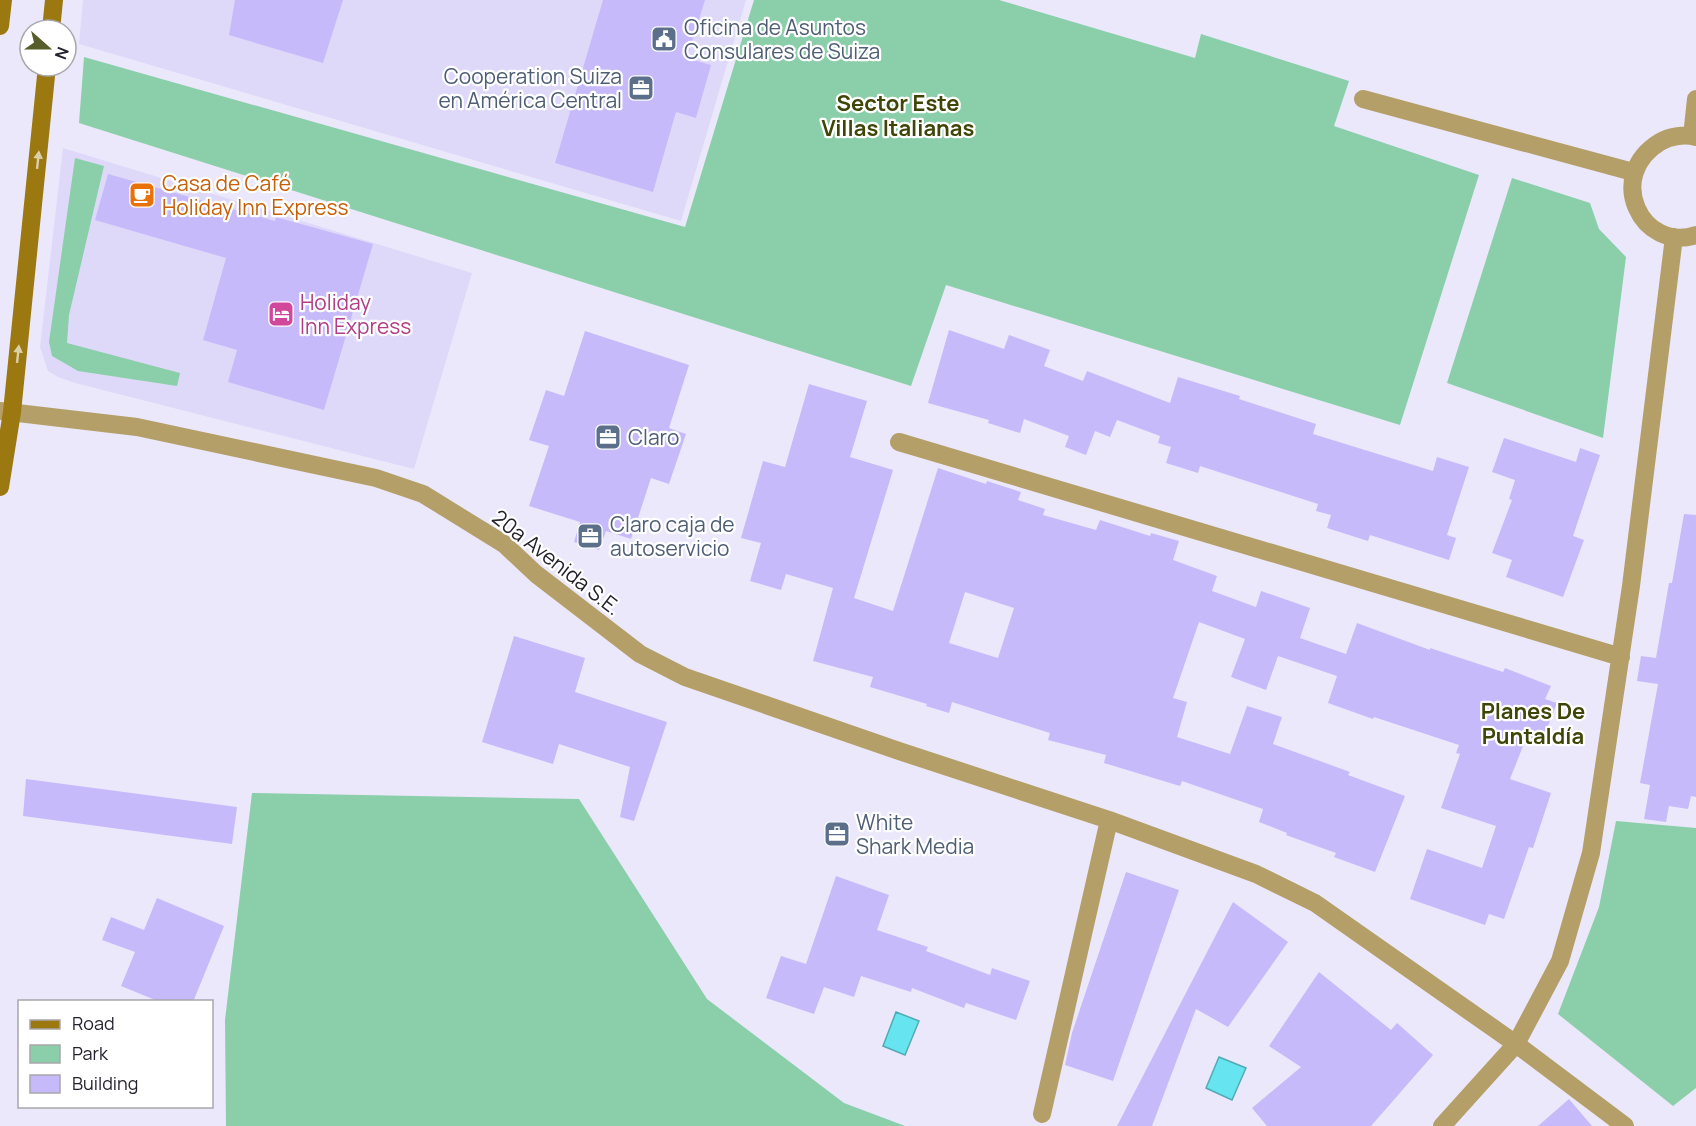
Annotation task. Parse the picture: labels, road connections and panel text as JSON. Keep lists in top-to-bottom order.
{
  "streets": {
    "street": ["20a Avenida S.E."]
  },
  "districts": ["Sector Este Villas Italianas", "Planes De Puntaldía"],
  "places": {
    "public building": ["Oficina de Asuntos Consulares de Suiza"],
    "office": [
      "Cooperation Suiza en América Central",
      "Claro",
      "Claro caja de autoservicio",
      "White Shark Media"
    ],
    "cafe": ["Casa de Café Holiday Inn Express"],
    "hotel": ["Holiday Inn Express"]
  },
  "legend": ["Road", "Park", "Building"],
  "north": "right"
}
